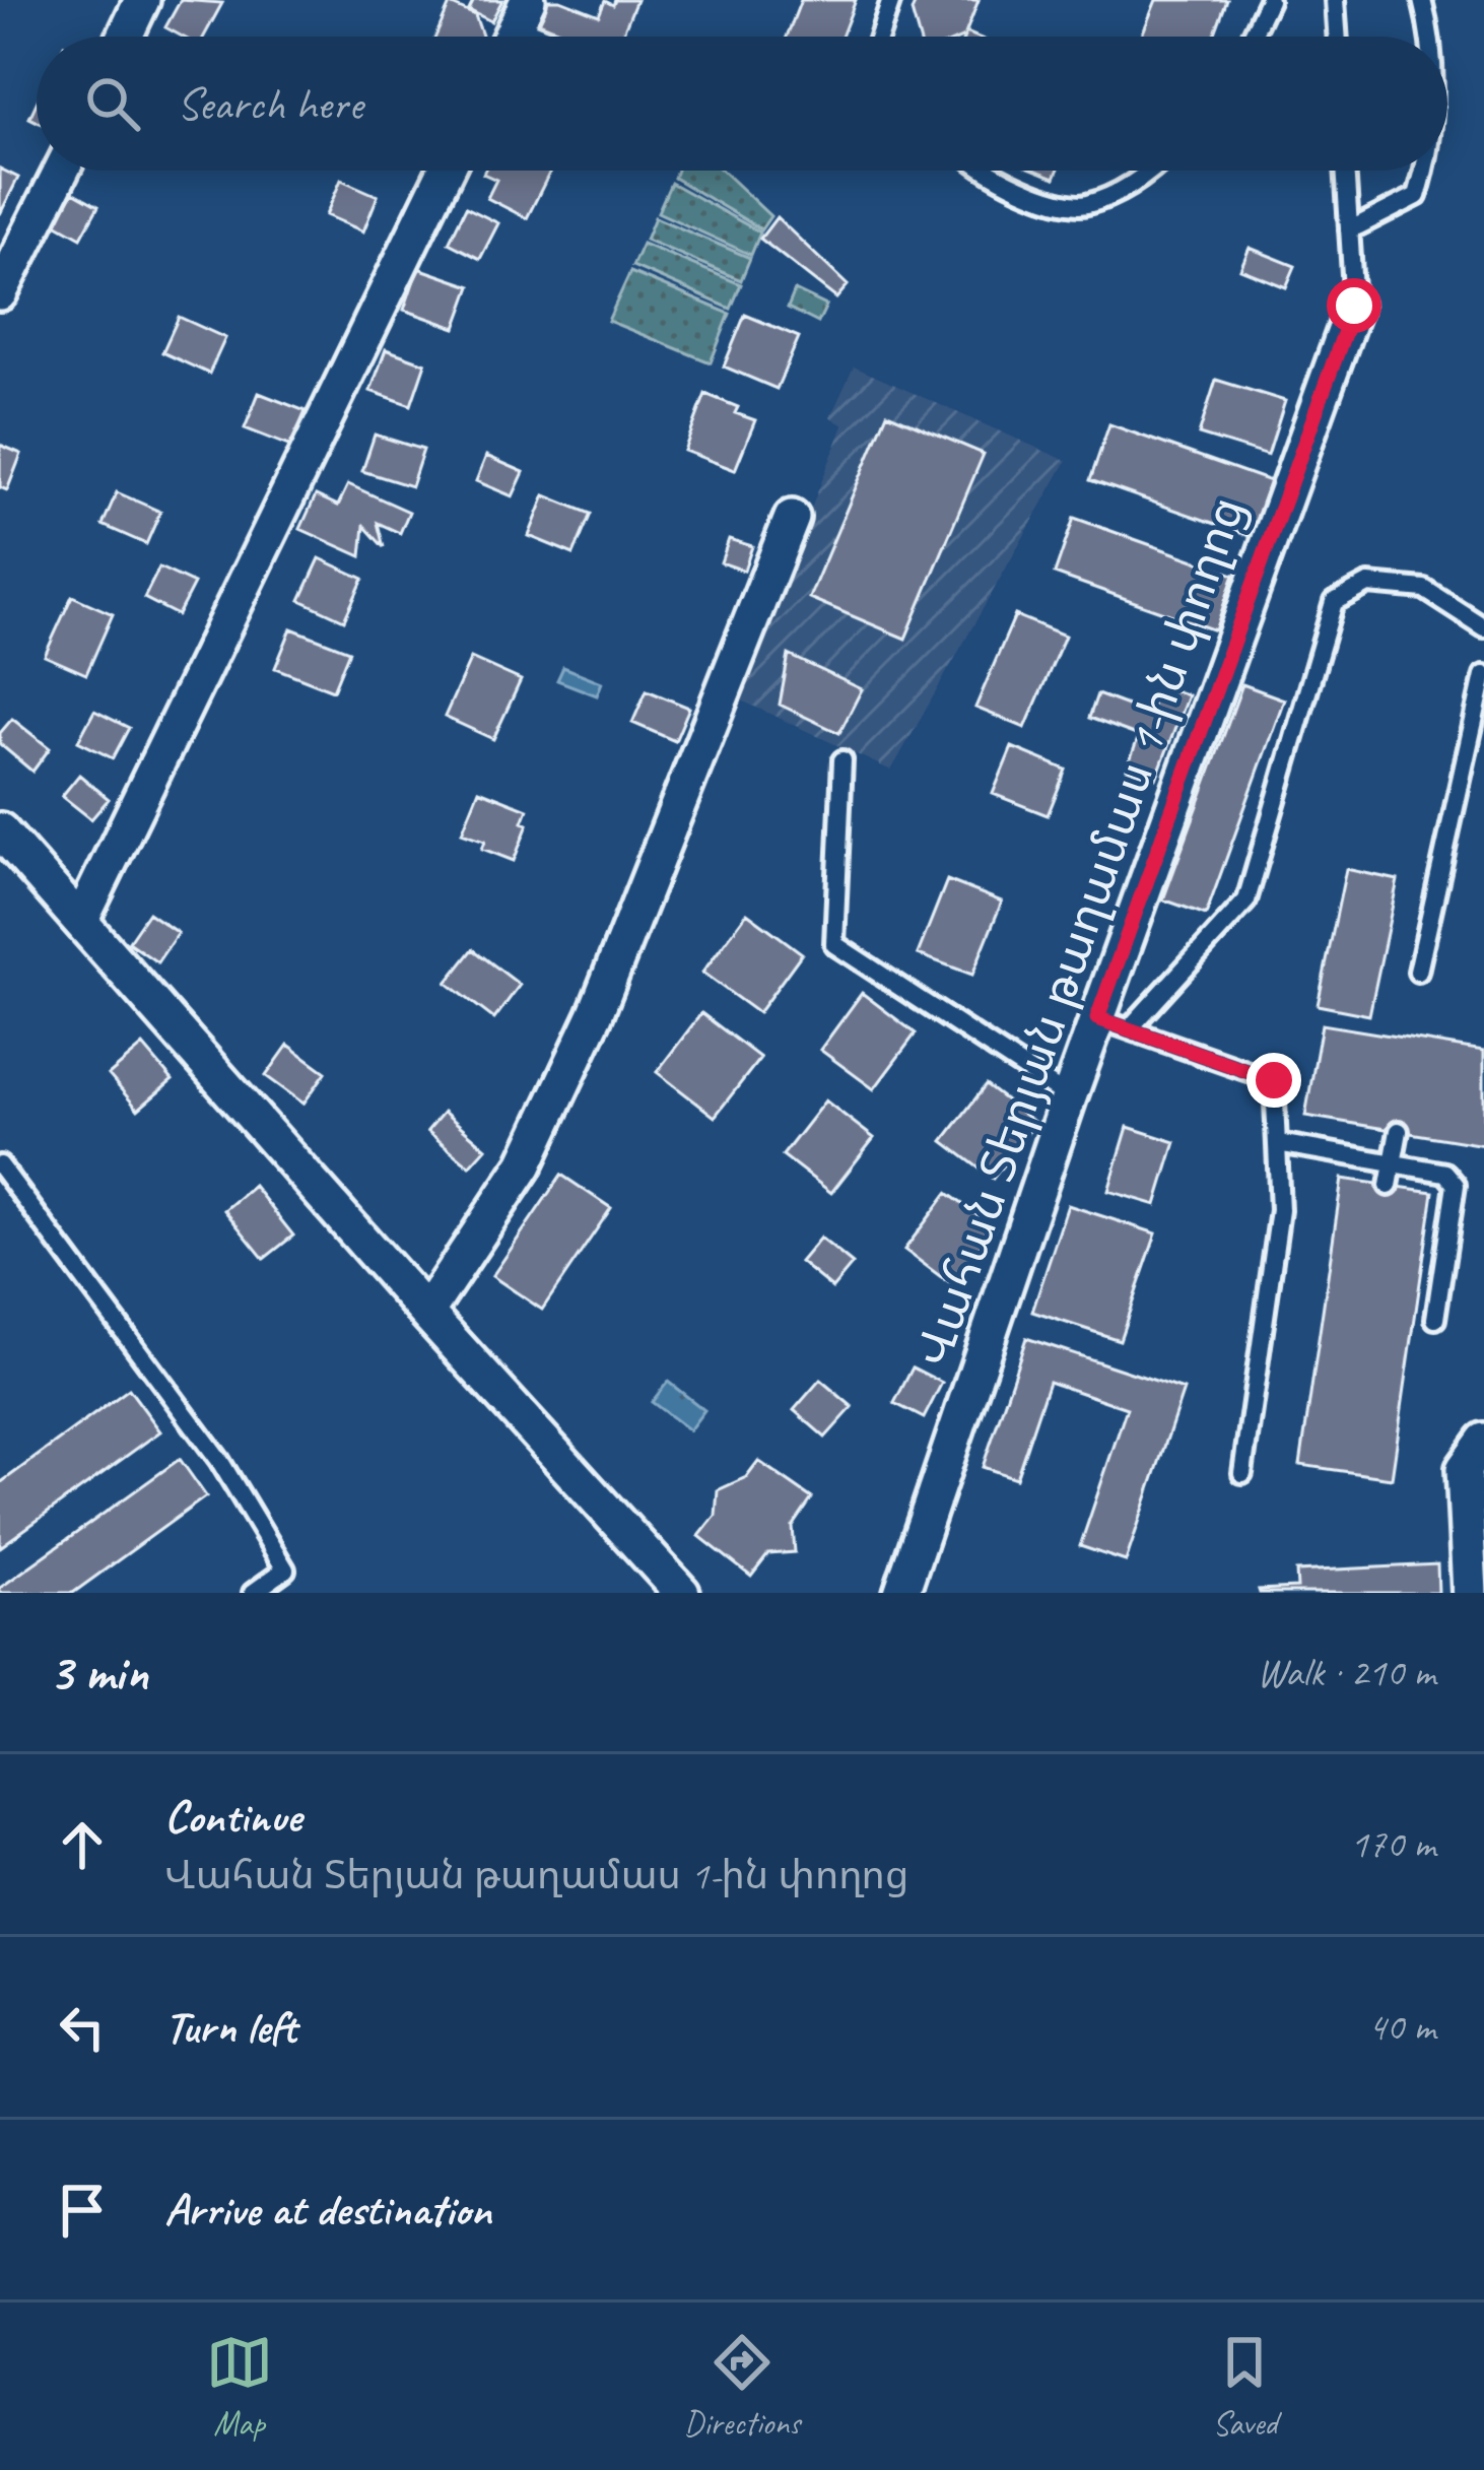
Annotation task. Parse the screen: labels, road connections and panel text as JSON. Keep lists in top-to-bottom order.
{
  "streets": {
    "street": ["Վահան Տերյան թաղամաս 1-ին փողոց"]
  },
  "page": {
    "search": "Search here",
    "heading": ["3 min", "Walk · 210 m"],
    "list": [
      ["Continue", "Վահան Տերյան թաղամաս 1-ին փողոց", "170 m"],
      ["Turn left", "40 m"],
      "Arrive at destination"
    ],
    "nav": ["Map", "Directions", "Saved"]
  }
}
